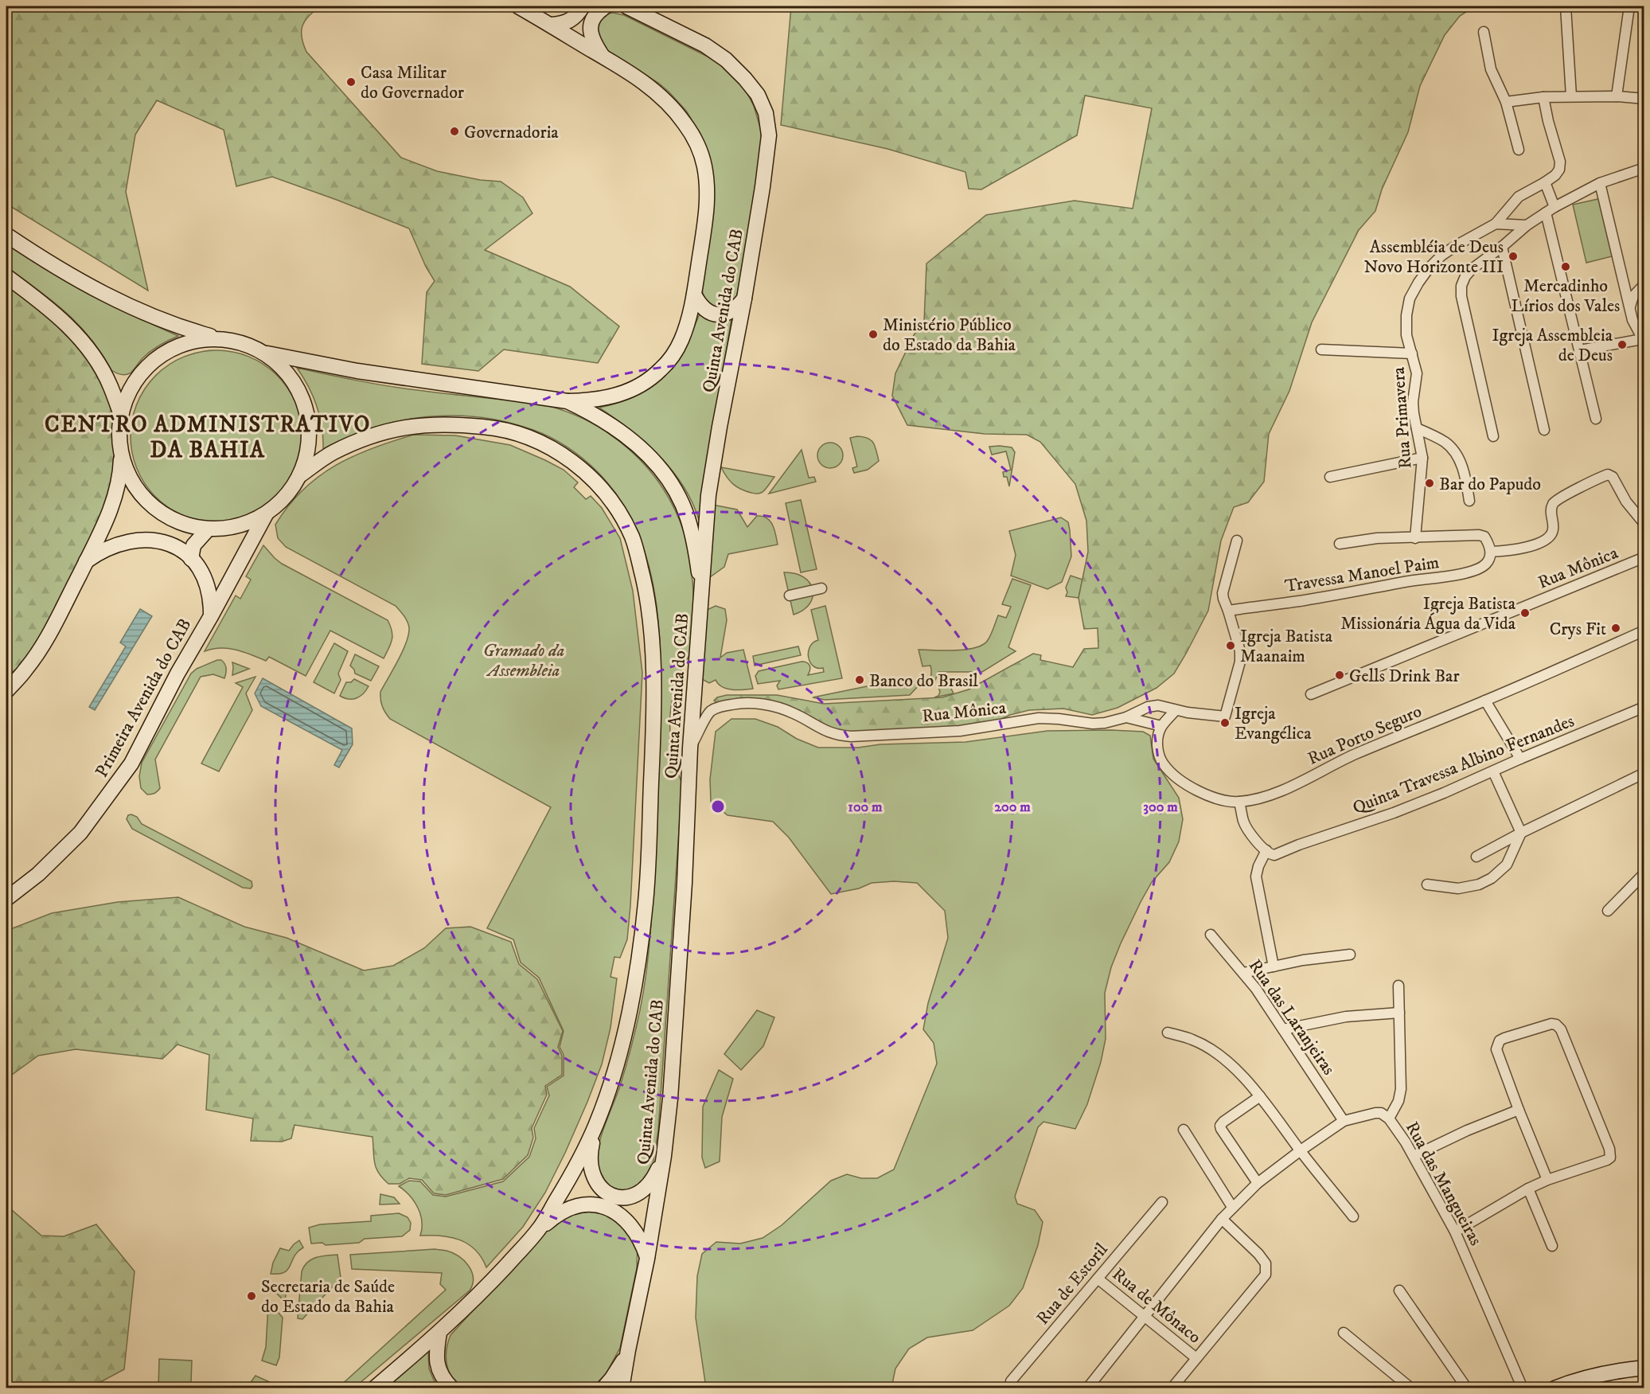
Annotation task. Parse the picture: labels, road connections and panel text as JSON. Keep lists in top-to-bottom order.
{
  "streets": {
    "main road": ["Quinta Avenida do CAB", "Primeira Avenida do CAB"],
    "street": [
      "Rua Primavera",
      "Rua Mônica",
      "Travessa Manoel Paim",
      "Rua Porto Seguro",
      "Quinta Travessa Albino Fernandes",
      "Rua das Laranjeiras",
      "Rua das Mangueiras",
      "Rua de Estoril",
      "Rua de Mônaco"
    ]
  },
  "crossings": [
    ["Quinta Avenida do CAB", "Rua Mônica"],
    ["Rua Mônica", "Travessa Manoel Paim"],
    ["Rua das Laranjeiras", "Rua das Mangueiras"],
    ["Rua das Mangueiras", "Rua de Mônaco"],
    ["Rua de Estoril", "Rua de Mônaco"]
  ],
  "districts": ["CENTRO ADMINISTRATIVO DA BAHIA"],
  "parks": ["Gramado da Assembleia"],
  "places": [
    "Casa Militar do Governador",
    "Governadoria",
    "Assembléia de Deus Novo Horizonte III",
    "Mercadinho Lírios dos Vales",
    "Ministério Público do Estado da Bahia",
    "Igreja Assembleia de Deus",
    "Bar do Papudo",
    "Igreja Batista Missionária Água da Vida",
    "Crys Fit",
    "Igreja Batista Maanaim",
    "Gells Drink Bar",
    "Banco do Brasil",
    "Igreja Evangélica",
    "Secretaria de Saúde do Estado da Bahia"
  ],
  "rings": ["100 m", "200 m", "300 m"]
}
